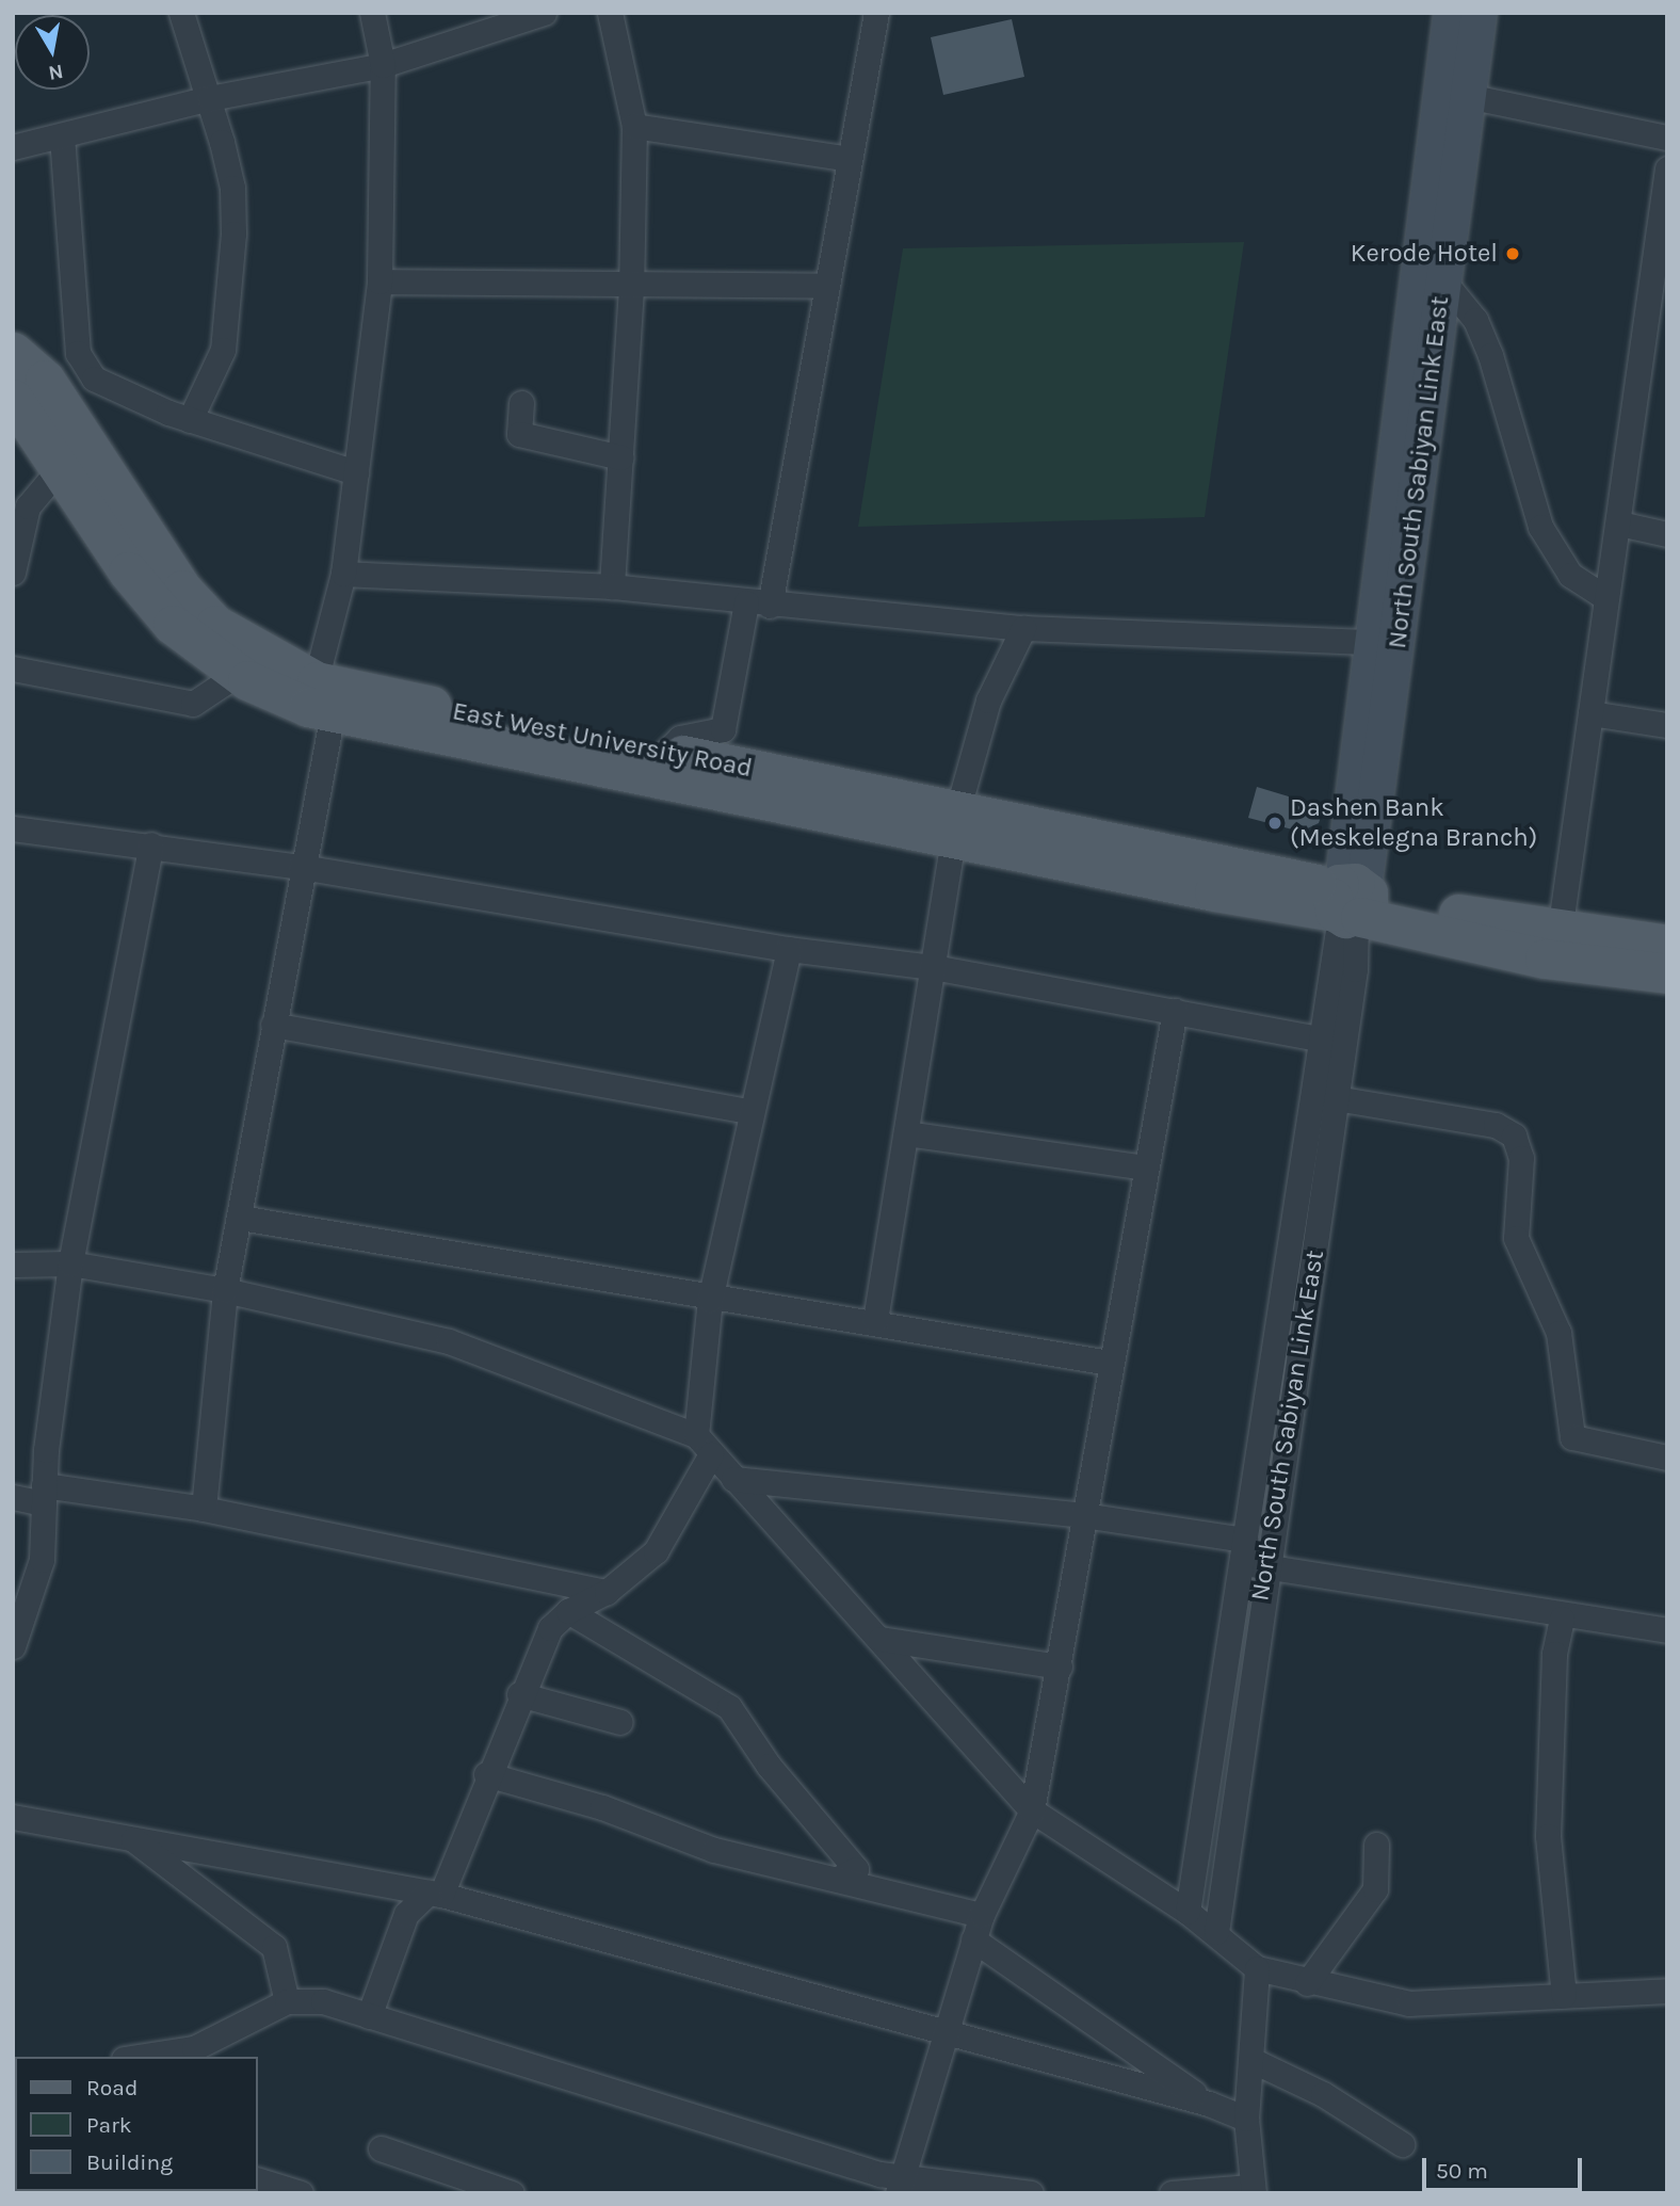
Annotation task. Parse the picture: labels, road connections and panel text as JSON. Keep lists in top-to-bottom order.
{
  "streets": {
    "main road": ["North South Sabiyan Link East", "East West University Road"]
  },
  "crossings": [
    ["North South Sabiyan Link East", "East West University Road"]
  ],
  "places": ["Kerode Hotel", "Dashen Bank (Meskelegna Branch)"],
  "legend": ["Road", "Park", "Building"],
  "scale_bar": "50 m",
  "north": "bottom"
}
